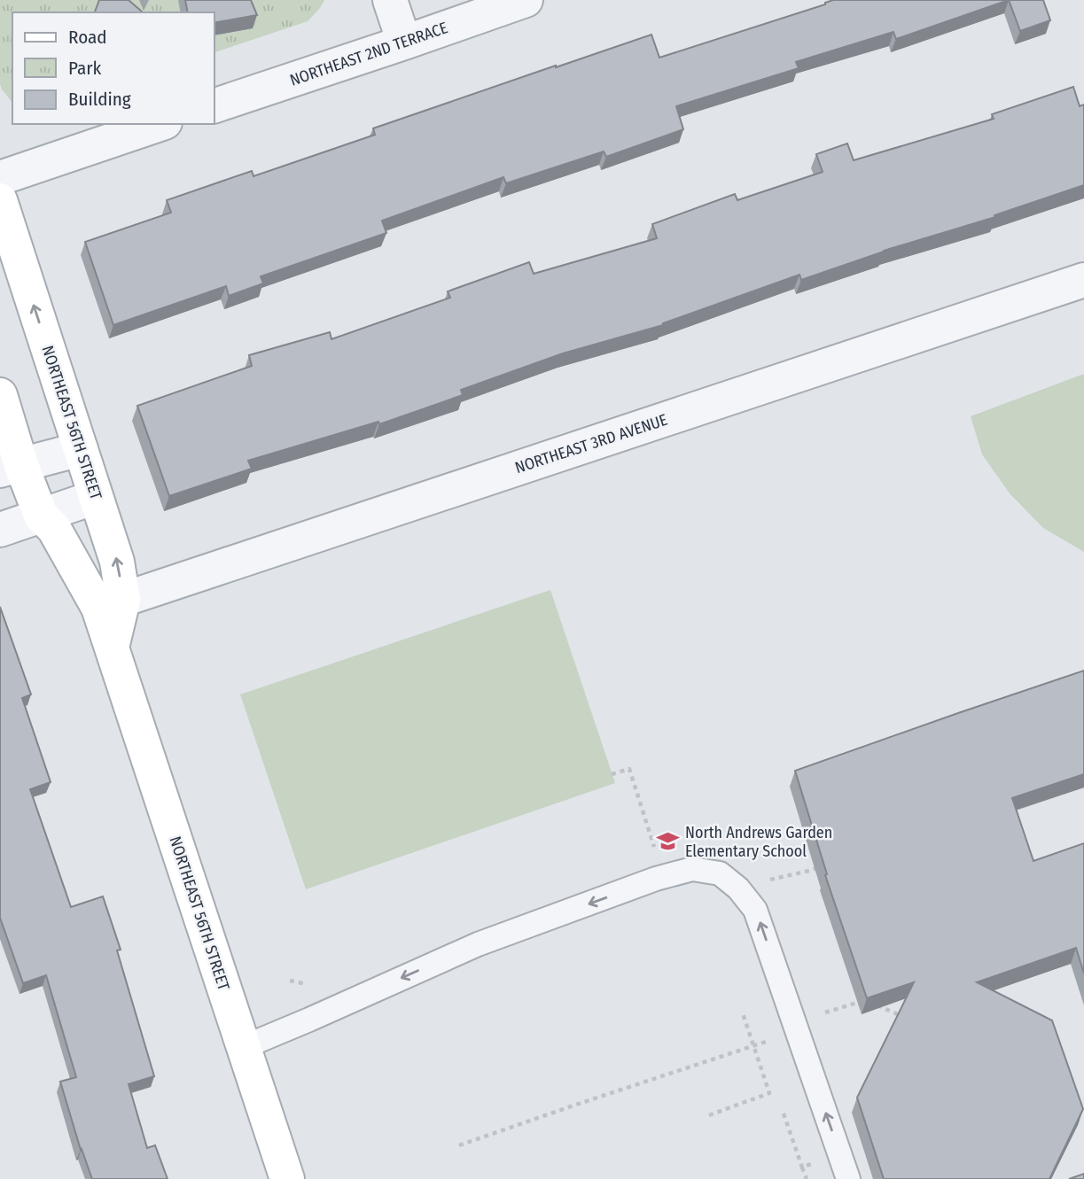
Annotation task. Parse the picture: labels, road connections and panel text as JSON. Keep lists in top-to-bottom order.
{
  "streets": {
    "street": ["NORTHEAST 2ND TERRACE", "NORTHEAST 56TH STREET", "NORTHEAST 3RD AVENUE"]
  },
  "crossings": [
    ["NORTHEAST 56TH STREET", "NORTHEAST 3RD AVENUE"]
  ],
  "places": {
    "school or university": ["North Andrews Garden Elementary School"]
  },
  "legend": ["Road", "Park", "Building"]
}
